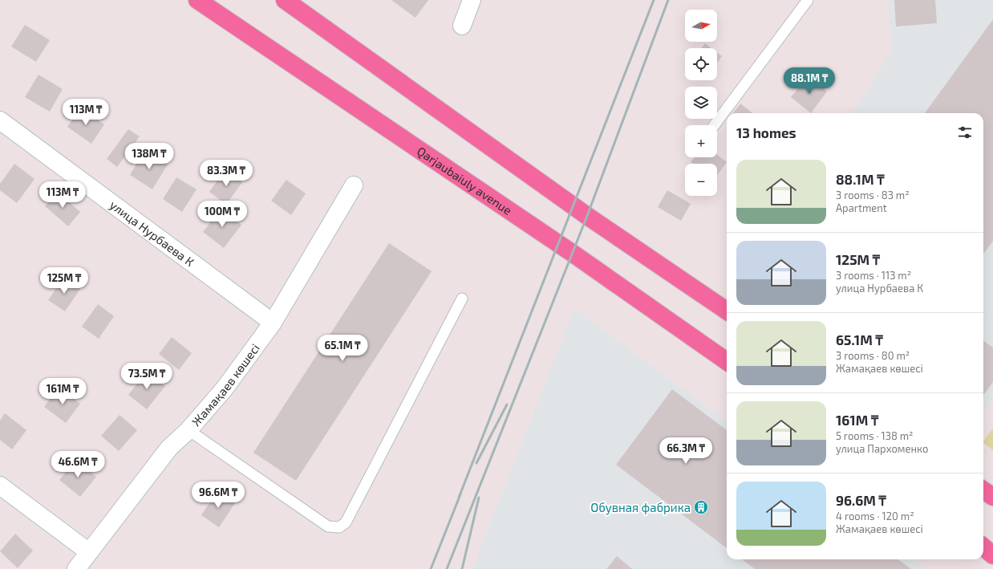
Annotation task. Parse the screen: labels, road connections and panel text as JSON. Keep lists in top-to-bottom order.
{
  "streets": {
    "highway": ["Qarjaubaiuly avenue"],
    "street": ["улица Нурбаева К", "Жамақаев көшесі"]
  },
  "crossings": [
    ["улица Нурбаева К", "Жамақаев көшесі"]
  ],
  "places": {
    "building": ["Обувная фабрика"]
  },
  "north": "right",
  "page": {
    "map_buttons": ["+", "−"],
    "price": [
      "88.1M ₸",
      "113M ₸",
      "138M ₸",
      "83.3M ₸",
      "113M ₸",
      "100M ₸",
      "125M ₸",
      "65.1M ₸",
      "73.5M ₸",
      "161M ₸",
      "66.3M ₸",
      "46.6M ₸",
      "96.6M ₸"
    ],
    "heading": "13 homes",
    "list": [
      {
        "name": "88.1M ₸",
        "note": "3 rooms · 83 m² · Apartment"
      },
      {
        "name": "125M ₸",
        "note": "3 rooms · 113 m² · улица Нурбаева К"
      },
      {
        "name": "65.1M ₸",
        "note": "3 rooms · 80 m² · Жамақаев көшесі"
      },
      {
        "name": "161M ₸",
        "note": "5 rooms · 138 m² · улица Пархоменко"
      },
      {
        "name": "96.6M ₸",
        "note": "4 rooms · 120 m² · Жамақаев көшесі"
      }
    ]
  }
}
